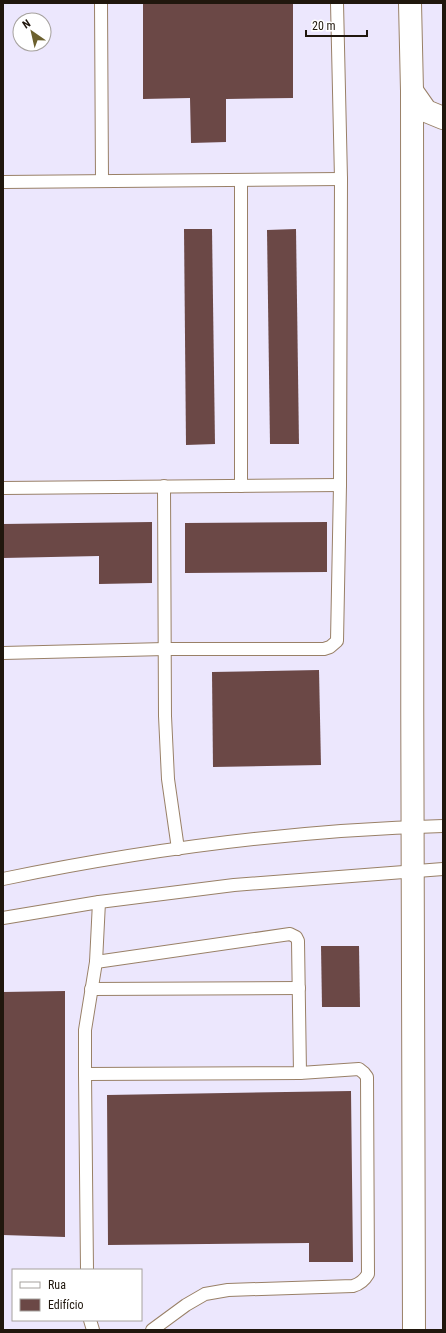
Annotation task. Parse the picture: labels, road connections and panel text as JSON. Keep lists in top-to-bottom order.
{
  "legend": ["Rua", "Edifício"],
  "scale_bar": "20 m",
  "north": "top left"
}
